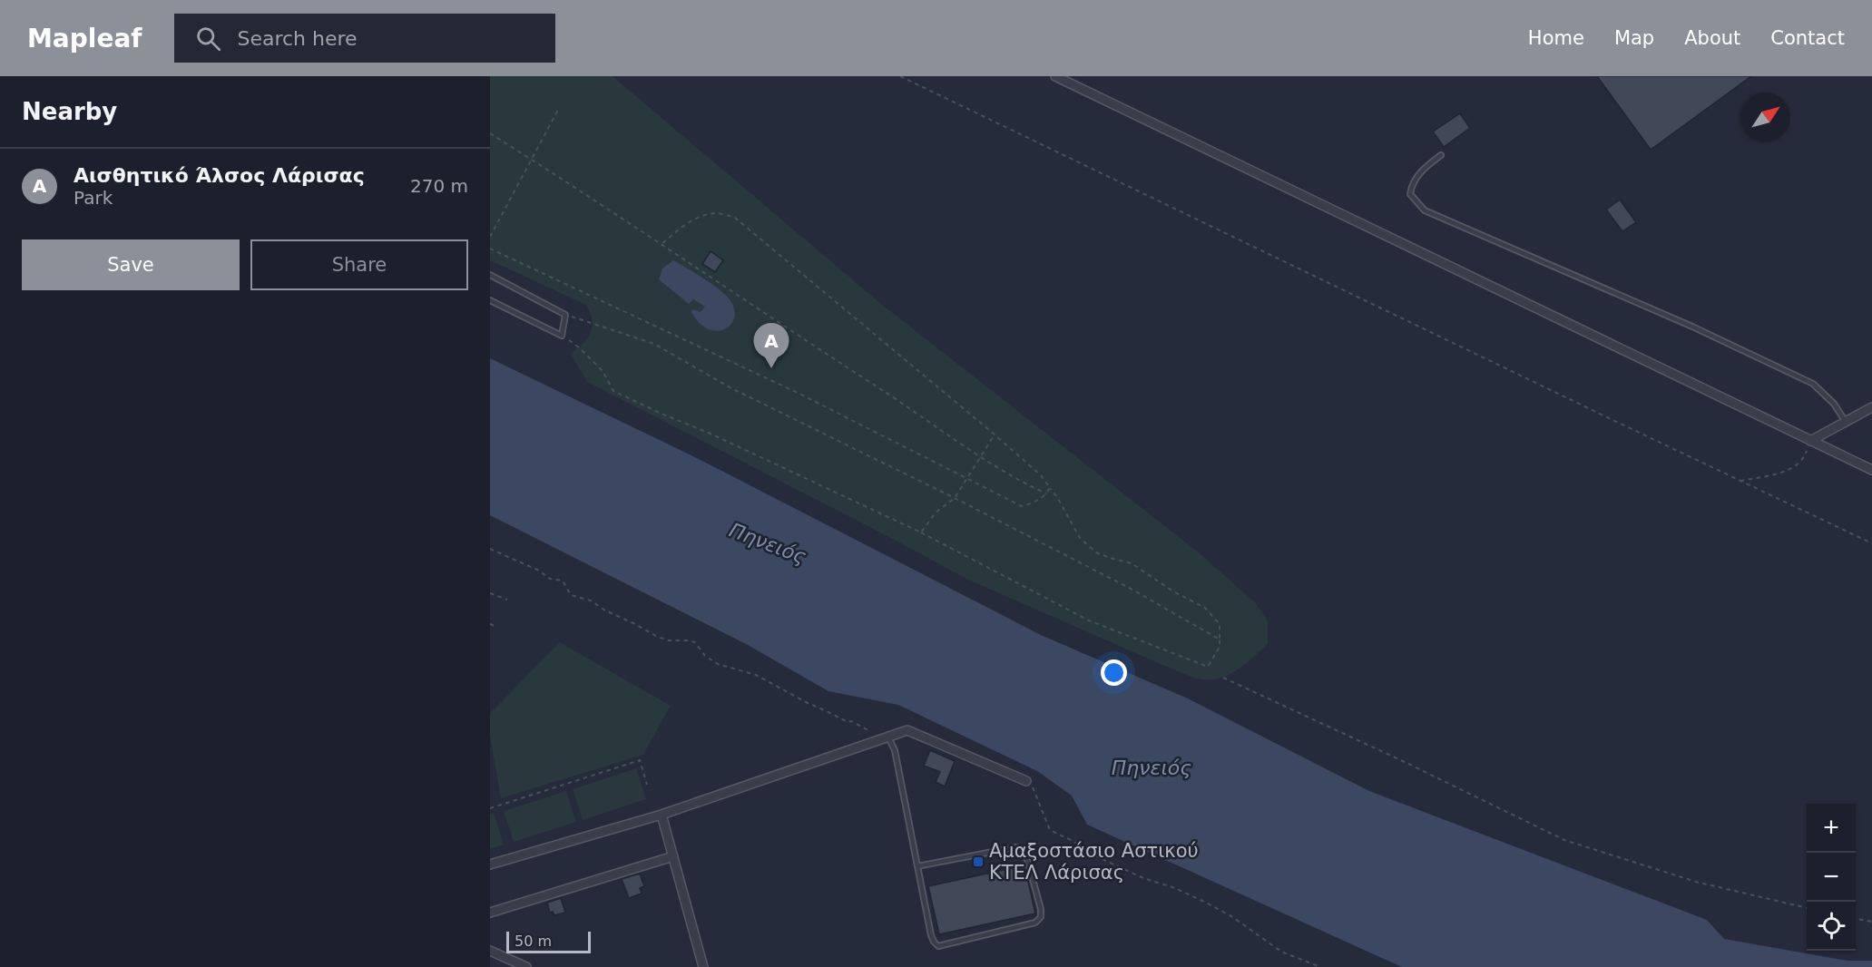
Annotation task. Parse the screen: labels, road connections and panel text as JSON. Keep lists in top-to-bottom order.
{
  "water": ["Πηνειός"],
  "places": {
    "transit": ["Αμαξοστάσιο Αστικού ΚΤΕΛ Λάρισας"]
  },
  "scale_bar": "50 m",
  "north": "top right",
  "page": {
    "header": "Mapleaf",
    "search": "Search here",
    "nav": [
      "Home",
      "Map",
      "About",
      "Contact"
    ],
    "heading": "Nearby",
    "list": [
      {
        "mark": "A",
        "name": "Αισθητικό Άλσος Λάρισας",
        "note": "Park",
        "value": "270 m"
      }
    ],
    "buttons": ["Save", "Share"],
    "pins": "A",
    "map_buttons": ["+", "−"],
    "scale": "50 m"
  }
}
